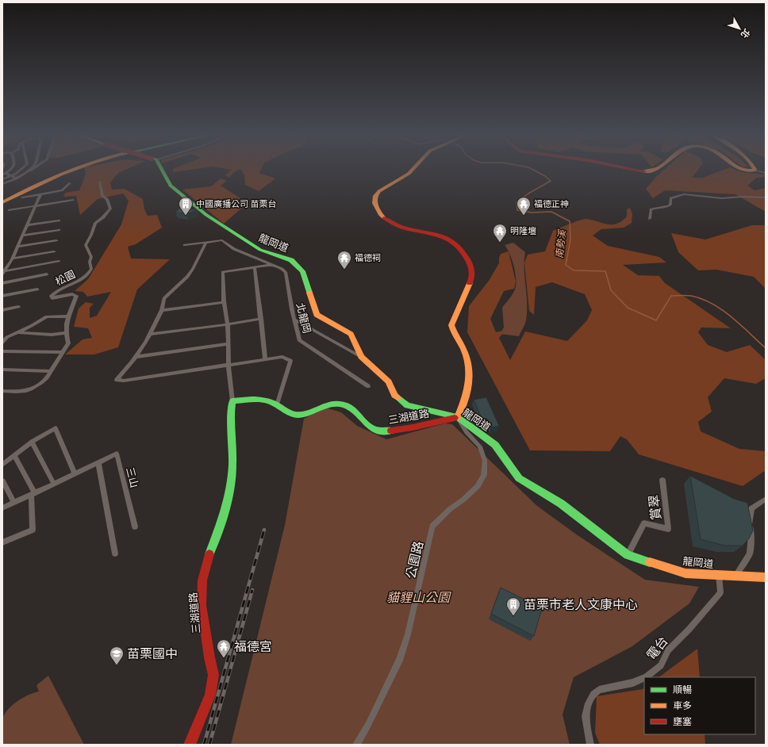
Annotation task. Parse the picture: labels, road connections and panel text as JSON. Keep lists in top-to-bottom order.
{
  "streets": {
    "street": [
      "龍岡道",
      "松園",
      "北龍岡",
      "三湖道路",
      "三山",
      "賞翠",
      "公園路",
      "電台"
    ]
  },
  "crossings": [
    ["龍岡道", "三湖道路"],
    ["龍岡道", "賞翠"],
    ["龍岡道", "公園路"],
    ["龍岡道", "電台"],
    ["三湖道路", "公園路"]
  ],
  "water": ["南勢溪"],
  "parks": ["貓貍山公園"],
  "places": {
    "building": ["中國廣播公司 苗栗台", "苗栗市老人文康中心"],
    "temple": [
      "福德正神",
      "明隆壇",
      "福德祠",
      "福德宮"
    ],
    "school or university": ["苗栗國中"]
  },
  "legend": ["順暢", "車多", "壅塞"],
  "north": "bottom right"
}
